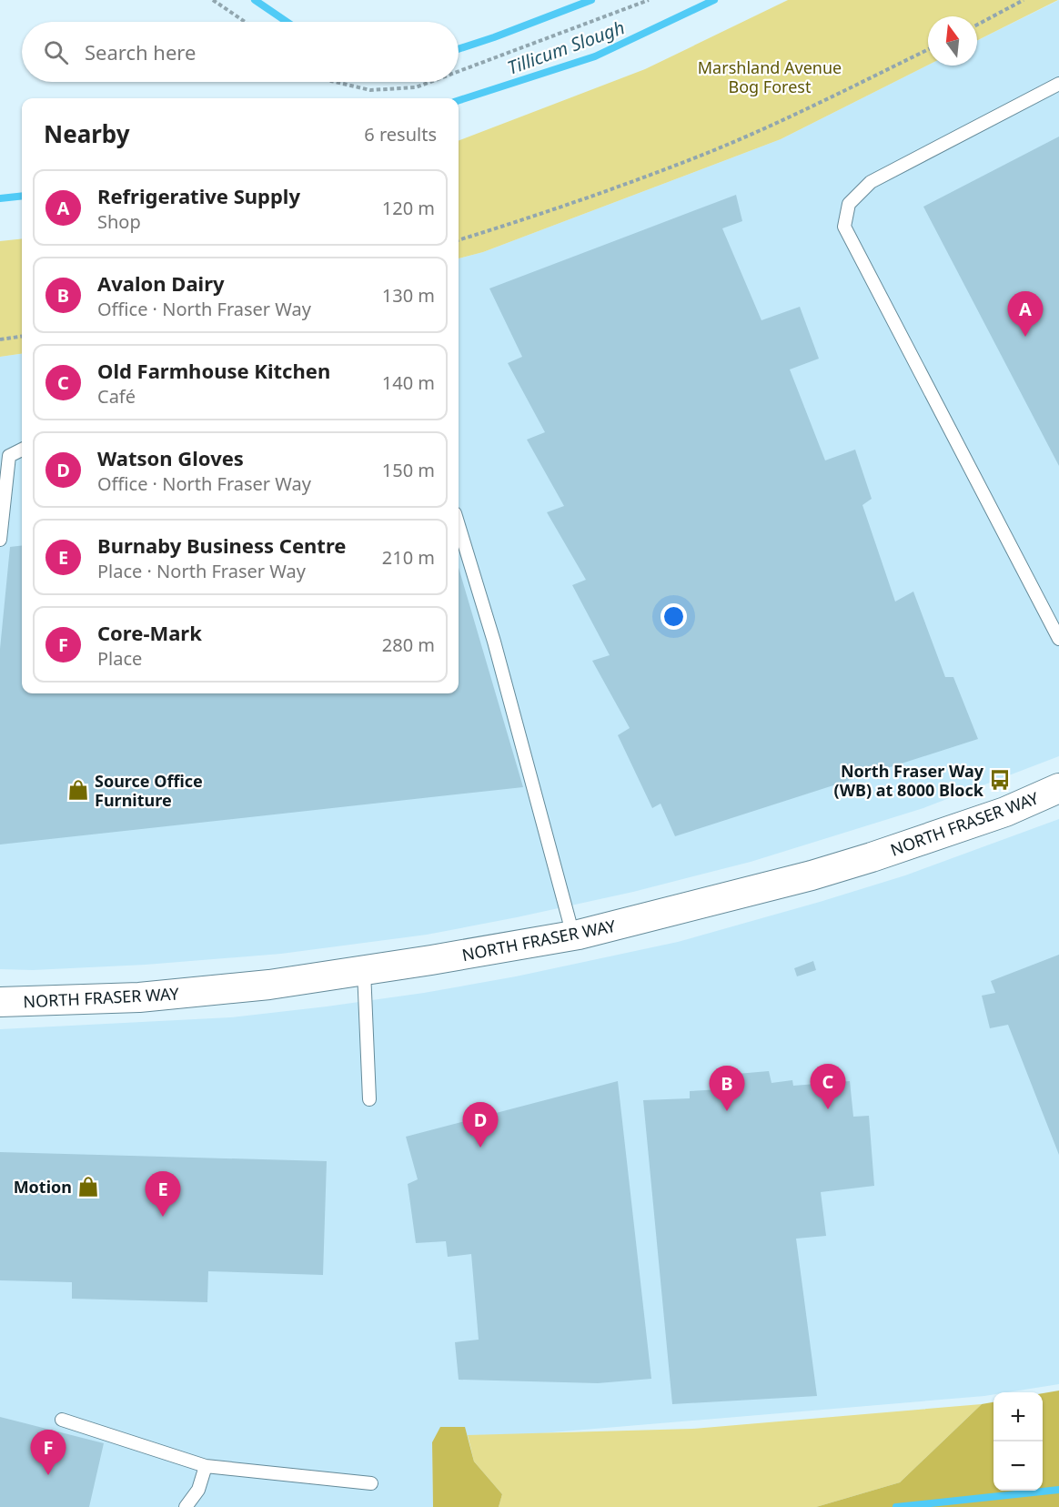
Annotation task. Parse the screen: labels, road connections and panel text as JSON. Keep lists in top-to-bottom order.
{
  "streets": {
    "street": ["NORTH FRASER WAY"]
  },
  "water": ["Tillicum Slough"],
  "parks": ["Marshland Avenue Bog Forest"],
  "places": {
    "bus stop": ["North Fraser Way (WB) at 8000 Block"],
    "shop": ["Source Office Furniture", "Motion"]
  },
  "north": "top",
  "page": {
    "search": "Search here",
    "heading": ["Nearby", "6 results"],
    "list": [
      {
        "mark": "A",
        "name": "Refrigerative Supply",
        "note": "Shop",
        "value": "120 m"
      },
      {
        "mark": "B",
        "name": "Avalon Dairy",
        "note": "Office · North Fraser Way",
        "value": "130 m"
      },
      {
        "mark": "C",
        "name": "Old Farmhouse Kitchen",
        "note": "Café",
        "value": "140 m"
      },
      {
        "mark": "D",
        "name": "Watson Gloves",
        "note": "Office · North Fraser Way",
        "value": "150 m"
      },
      {
        "mark": "E",
        "name": "Burnaby Business Centre",
        "note": "Place · North Fraser Way",
        "value": "210 m"
      },
      {
        "mark": "F",
        "name": "Core-Mark",
        "note": "Place",
        "value": "280 m"
      }
    ],
    "pins": [
      "A",
      "C",
      "B",
      "D",
      "E",
      "F"
    ],
    "map_buttons": ["+", "−"]
  }
}
